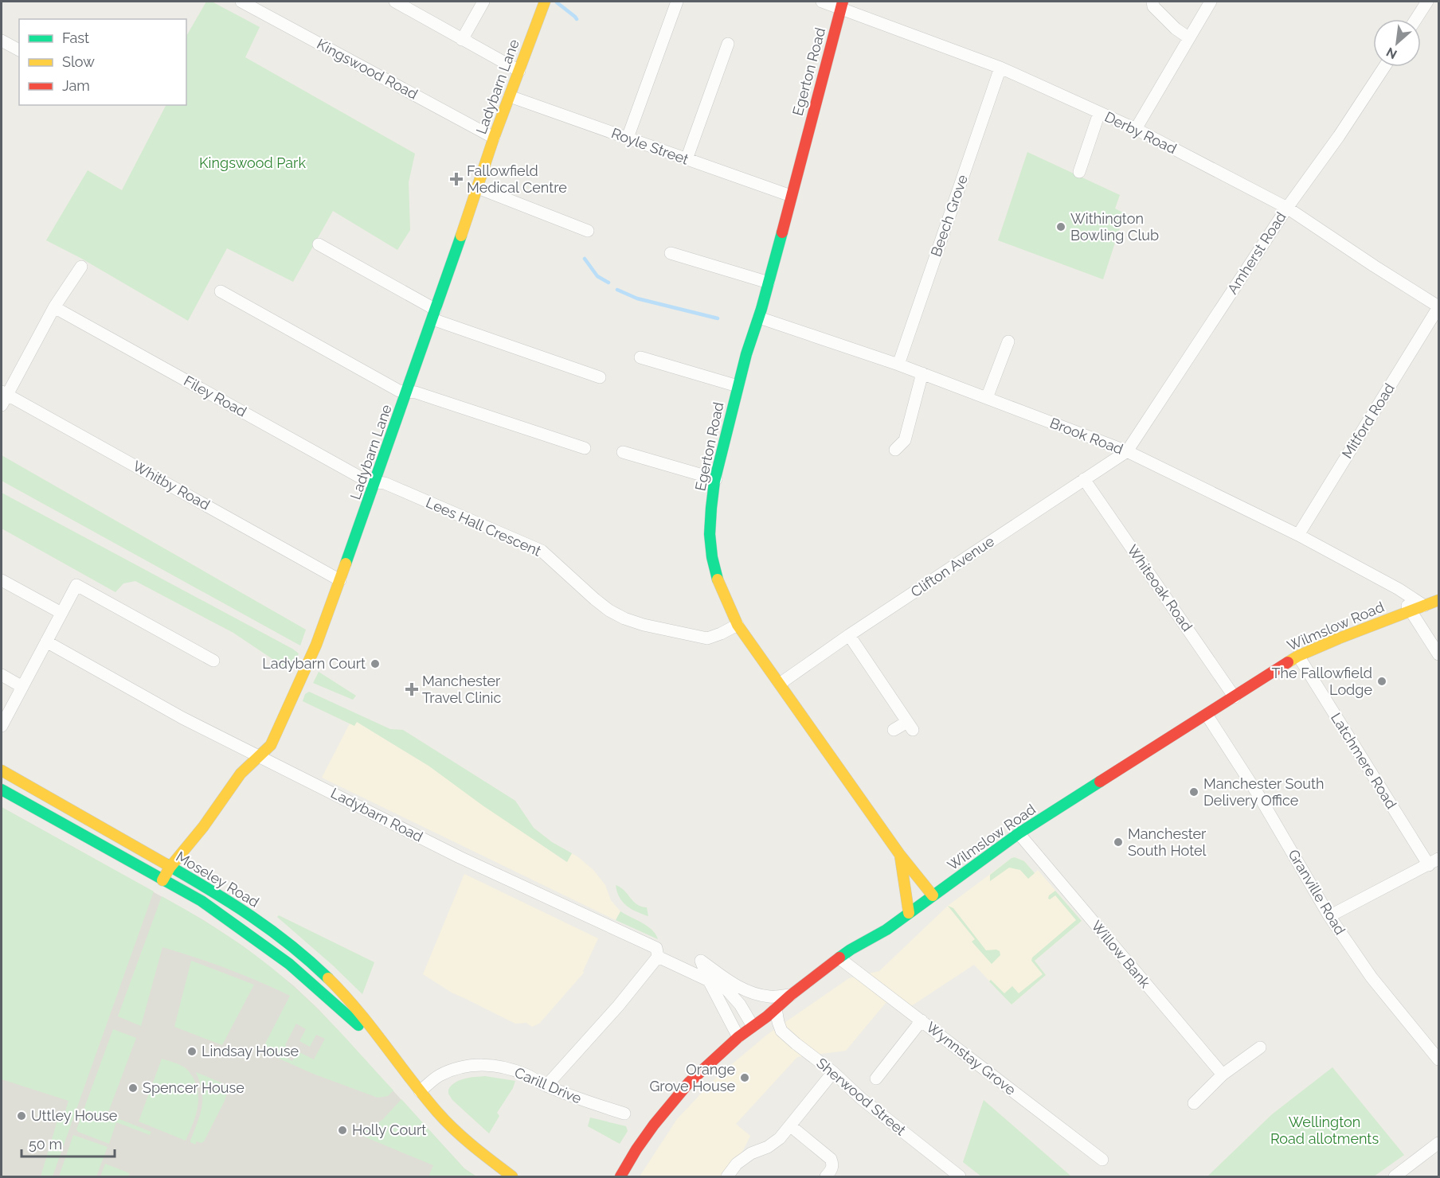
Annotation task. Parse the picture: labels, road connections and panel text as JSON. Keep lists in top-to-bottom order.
{
  "streets": {
    "main road": [
      "Egerton Road",
      "Ladybarn Lane",
      "Wilmslow Road",
      "Moseley Road"
    ],
    "street": [
      "Kingswood Road",
      "Derby Road",
      "Royle Street",
      "Beech Grove",
      "Amherst Road",
      "Filey Road",
      "Mitford Road",
      "Brook Road",
      "Whitby Road",
      "Lees Hall Crescent",
      "Clifton Avenue",
      "Whiteoak Road",
      "Latchmere Road",
      "Ladybarn Road",
      "Granville Road",
      "Willow Bank",
      "Wynnstay Grove",
      "Carill Drive",
      "Sherwood Street"
    ]
  },
  "crossings": [
    ["Kingswood Road", "Ladybarn Lane"],
    ["Egerton Road", "Derby Road"],
    ["Egerton Road", "Royle Street"],
    ["Egerton Road", "Brook Road"],
    ["Egerton Road", "Lees Hall Crescent"],
    ["Egerton Road", "Clifton Avenue"],
    ["Egerton Road", "Wilmslow Road"],
    ["Ladybarn Lane", "Royle Street"],
    ["Ladybarn Lane", "Filey Road"],
    ["Ladybarn Lane", "Whitby Road"],
    ["Ladybarn Lane", "Lees Hall Crescent"],
    ["Ladybarn Lane", "Ladybarn Road"],
    ["Ladybarn Lane", "Moseley Road"],
    ["Derby Road", "Beech Grove"],
    ["Derby Road", "Amherst Road"],
    ["Derby Road", "Mitford Road"],
    ["Beech Grove", "Brook Road"],
    ["Amherst Road", "Brook Road"],
    ["Amherst Road", "Clifton Avenue"],
    ["Filey Road", "Lees Hall Crescent"],
    ["Mitford Road", "Brook Road"],
    ["Brook Road", "Clifton Avenue"],
    ["Brook Road", "Wilmslow Road"],
    ["Clifton Avenue", "Whiteoak Road"],
    ["Whiteoak Road", "Wilmslow Road"],
    ["Wilmslow Road", "Latchmere Road"],
    ["Wilmslow Road", "Granville Road"],
    ["Wilmslow Road", "Willow Bank"],
    ["Wilmslow Road", "Wynnstay Grove"],
    ["Wilmslow Road", "Sherwood Street"],
    ["Moseley Road", "Carill Drive"]
  ],
  "parks": ["Kingswood Park", "Wellington Road allotments"],
  "places": {
    "health": ["Fallowfield Medical Centre", "Manchester Travel Clinic"],
    "other": [
      "Withington Bowling Club",
      "Ladybarn Court",
      "The Fallowfield Lodge",
      "Manchester South Delivery Office",
      "Manchester South Hotel",
      "Lindsay House",
      "Orange Grove House",
      "Spencer House",
      "Uttley House",
      "Holly Court"
    ]
  },
  "legend": ["Fast", "Slow", "Jam"],
  "scale_bar": "50 m",
  "north": "bottom left"
}
